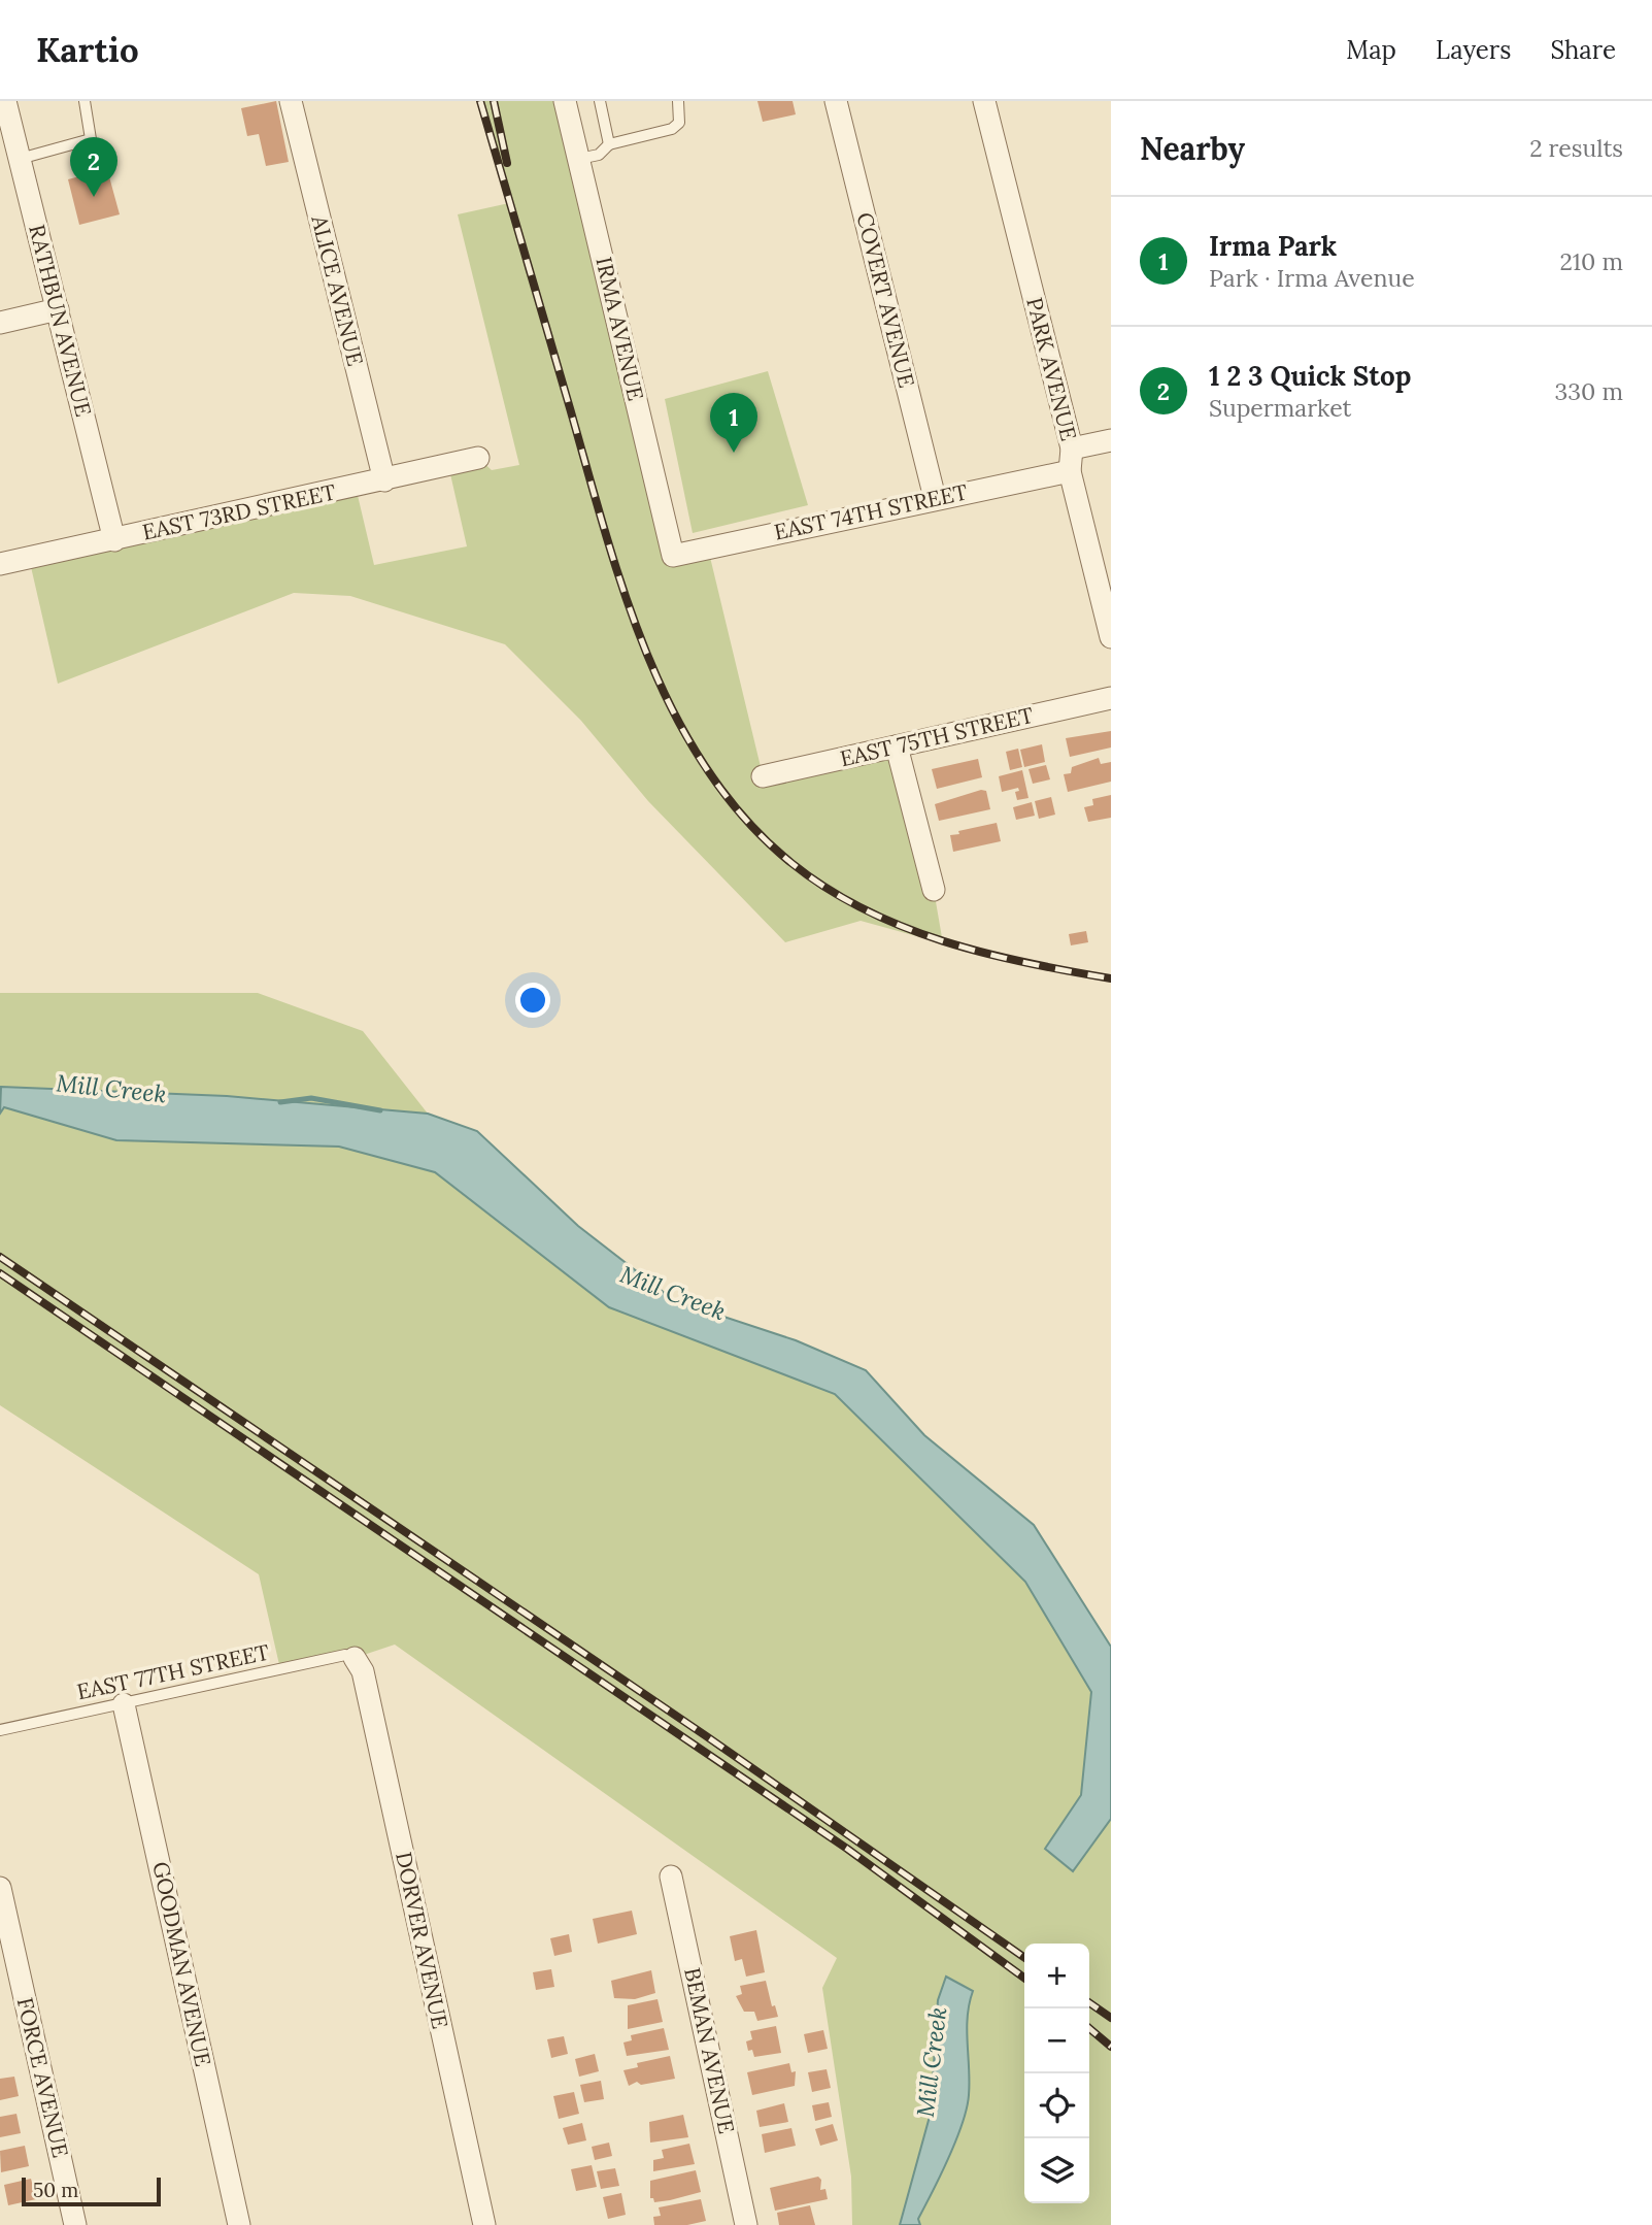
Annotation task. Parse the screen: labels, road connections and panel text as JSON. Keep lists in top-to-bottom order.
{
  "streets": {
    "street": [
      "ALICE AVENUE",
      "COVERT AVENUE",
      "RATHBUN AVENUE",
      "IRMA AVENUE",
      "PARK AVENUE",
      "EAST 73RD STREET",
      "EAST 74TH STREET",
      "EAST 75TH STREET",
      "DORVER AVENUE",
      "GOODMAN AVENUE",
      "BEMAN AVENUE",
      "FORCE AVENUE"
    ],
    "lane": ["EAST 77TH STREET"]
  },
  "crossings": [
    ["ALICE AVENUE", "EAST 73RD STREET"],
    ["COVERT AVENUE", "EAST 74TH STREET"],
    ["RATHBUN AVENUE", "EAST 73RD STREET"],
    ["IRMA AVENUE", "EAST 74TH STREET"],
    ["PARK AVENUE", "EAST 74TH STREET"],
    ["EAST 77TH STREET", "DORVER AVENUE"],
    ["EAST 77TH STREET", "GOODMAN AVENUE"]
  ],
  "water": ["Mill Creek"],
  "scale_bar": "50 m",
  "page": {
    "header": "Kartio",
    "nav": ["Map", "Layers", "Share"],
    "heading": ["Nearby", "2 results"],
    "pins": ["2", "1"],
    "list": [
      {
        "mark": "1",
        "name": "Irma Park",
        "note": "Park · Irma Avenue",
        "value": "210 m"
      },
      {
        "mark": "2",
        "name": "1 2 3 Quick Stop",
        "note": "Supermarket",
        "value": "330 m"
      }
    ],
    "map_buttons": ["+", "−"],
    "scale": "50 m"
  }
}
